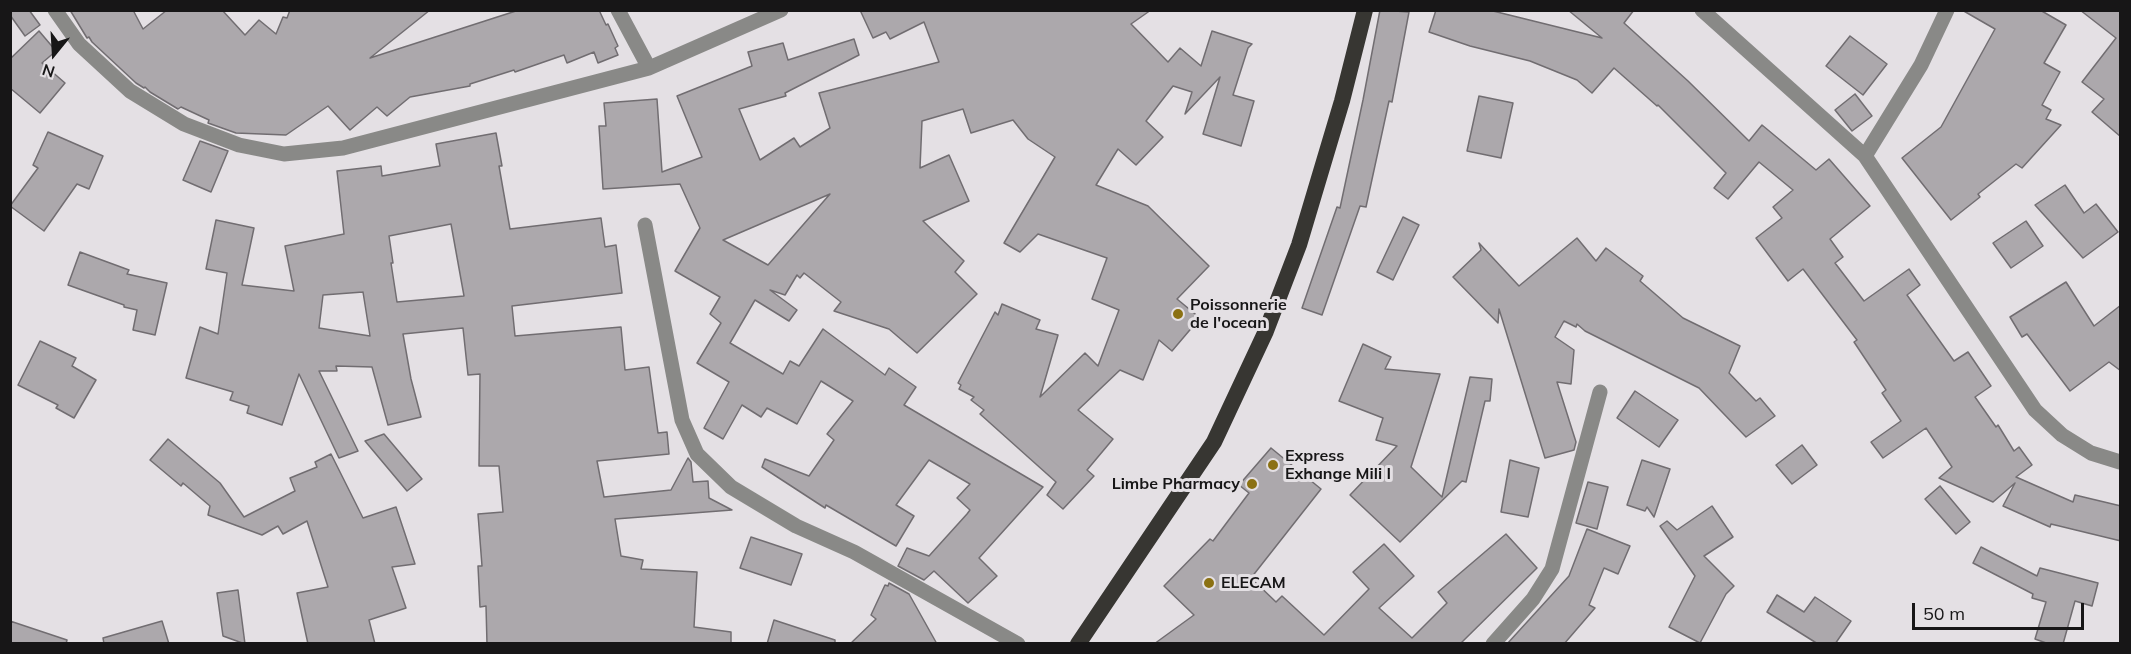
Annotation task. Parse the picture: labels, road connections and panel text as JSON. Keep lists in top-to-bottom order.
{
  "places": [
    "Poissonnerie de l'ocean",
    "Express Exhange Mili I",
    "Limbe Pharmacy",
    "ELECAM"
  ],
  "scale_bar": "50 m",
  "north": "bottom"
}
